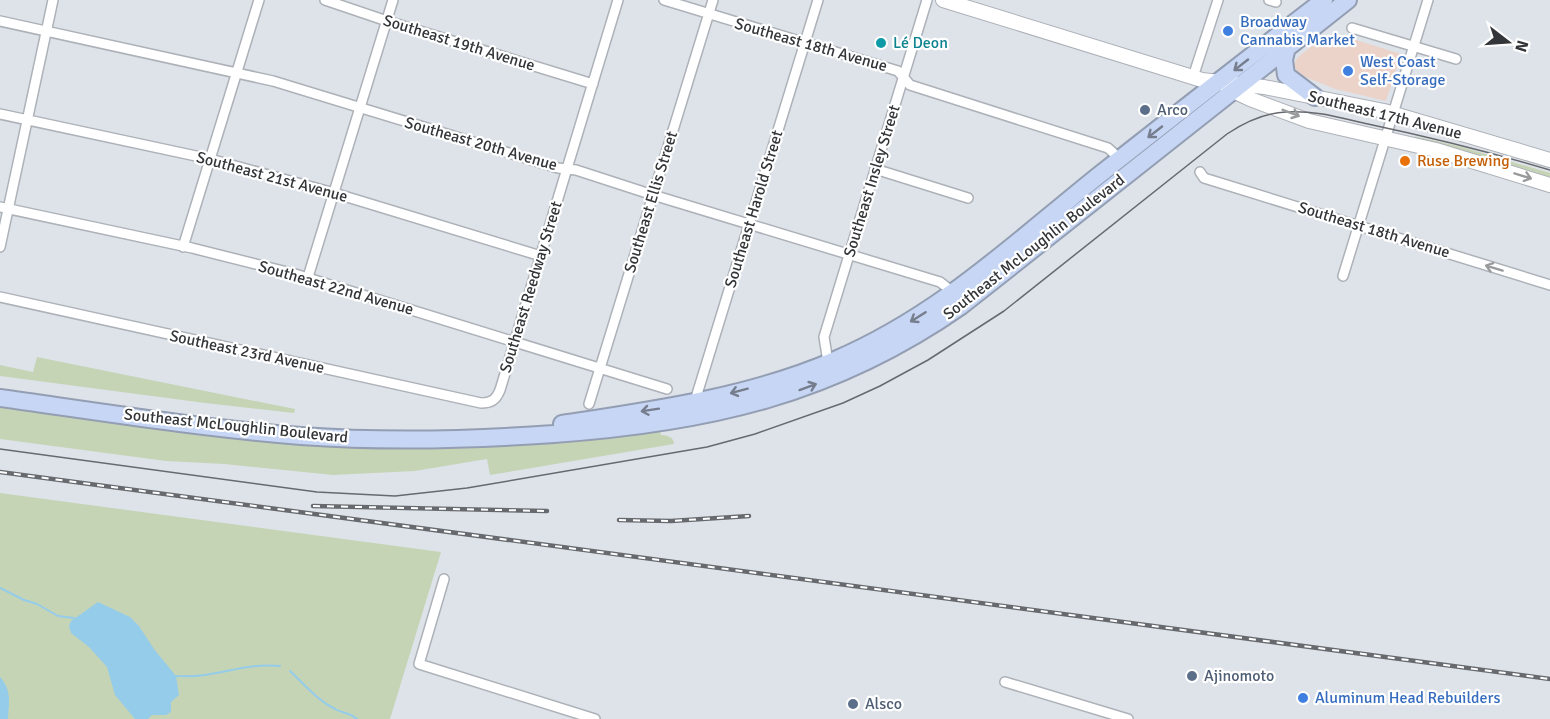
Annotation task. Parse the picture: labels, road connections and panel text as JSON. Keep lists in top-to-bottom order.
{
  "streets": {
    "highway": ["Southeast McLoughlin Boulevard"],
    "street": [
      "Southeast 19th Avenue",
      "Southeast 18th Avenue",
      "Southeast 17th Avenue",
      "Southeast 20th Avenue",
      "Southeast 21st Avenue",
      "Southeast Insley Street",
      "Southeast Ellis Street",
      "Southeast Harold Street",
      "Southeast Reedway Street",
      "Southeast 22nd Avenue",
      "Southeast 23rd Avenue"
    ]
  },
  "crossings": [
    ["Southeast 19th Avenue", "Southeast Reedway Street"],
    ["Southeast 18th Avenue", "Southeast Insley Street"],
    ["Southeast 18th Avenue", "Southeast Ellis Street"],
    ["Southeast 18th Avenue", "Southeast Harold Street"],
    ["Southeast 18th Avenue", "Southeast McLoughlin Boulevard"],
    ["Southeast 17th Avenue", "Southeast McLoughlin Boulevard"],
    ["Southeast 20th Avenue", "Southeast Insley Street"],
    ["Southeast 20th Avenue", "Southeast Ellis Street"],
    ["Southeast 20th Avenue", "Southeast Harold Street"],
    ["Southeast 20th Avenue", "Southeast McLoughlin Boulevard"],
    ["Southeast 20th Avenue", "Southeast Reedway Street"],
    ["Southeast 21st Avenue", "Southeast Reedway Street"],
    ["Southeast Insley Street", "Southeast McLoughlin Boulevard"],
    ["Southeast Ellis Street", "Southeast 22nd Avenue"],
    ["Southeast Harold Street", "Southeast McLoughlin Boulevard"],
    ["Southeast Reedway Street", "Southeast 22nd Avenue"],
    ["Southeast Reedway Street", "Southeast 23rd Avenue"]
  ],
  "places": [
    "Broadway Cannabis Market",
    "Lé Deon",
    "West Coast Self-Storage",
    "Arco",
    "Ruse Brewing",
    "Ajinomoto",
    "Aluminum Head Rebuilders",
    "Alsco"
  ],
  "north": "right"
}
